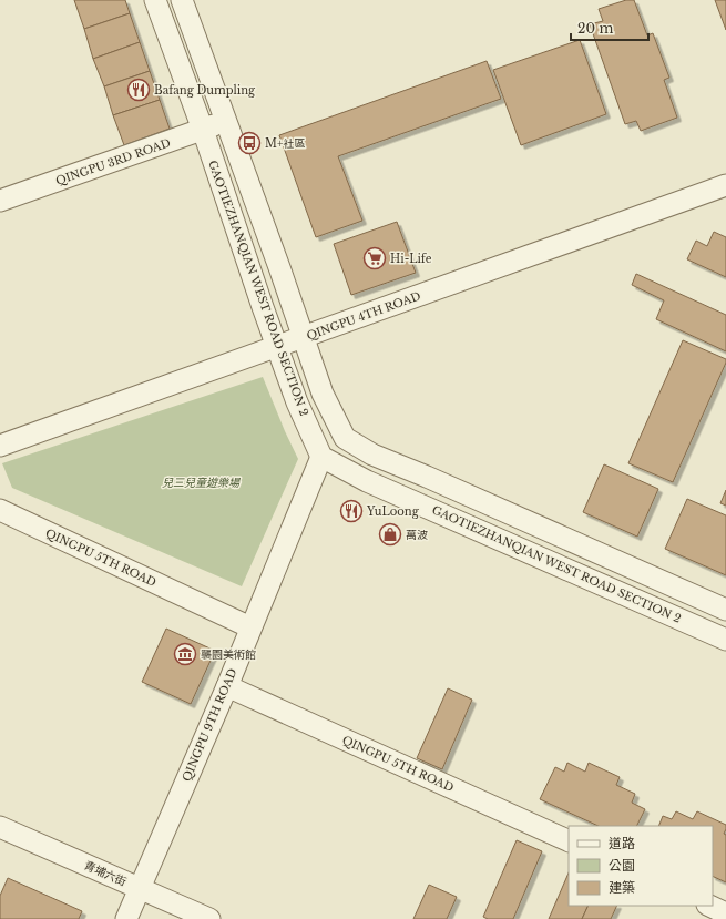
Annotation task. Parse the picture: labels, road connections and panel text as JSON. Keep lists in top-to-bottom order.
{
  "streets": {
    "street": [
      "QINGPU 3RD ROAD",
      "GAOTIEZHANQIAN WEST ROAD SECTION 2",
      "QINGPU 4TH ROAD",
      "QINGPU 5TH ROAD",
      "QINGPU 9TH ROAD",
      "青埔六街"
    ]
  },
  "crossings": [
    ["QINGPU 3RD ROAD", "GAOTIEZHANQIAN WEST ROAD SECTION 2"],
    ["GAOTIEZHANQIAN WEST ROAD SECTION 2", "QINGPU 4TH ROAD"],
    ["GAOTIEZHANQIAN WEST ROAD SECTION 2", "QINGPU 9TH ROAD"],
    ["QINGPU 5TH ROAD", "QINGPU 9TH ROAD"],
    ["QINGPU 9TH ROAD", "青埔六街"]
  ],
  "parks": ["兒三兒童遊樂場"],
  "places": {
    "restaurant": ["Bafang Dumpling", "YuLoong"],
    "bus stop": ["M+社區"],
    "supermarket": ["Hi-Life"],
    "shop": ["萬波"],
    "museum": ["襲園美術館"]
  },
  "legend": ["道路", "公園", "建築"],
  "scale_bar": "20 m"
}
